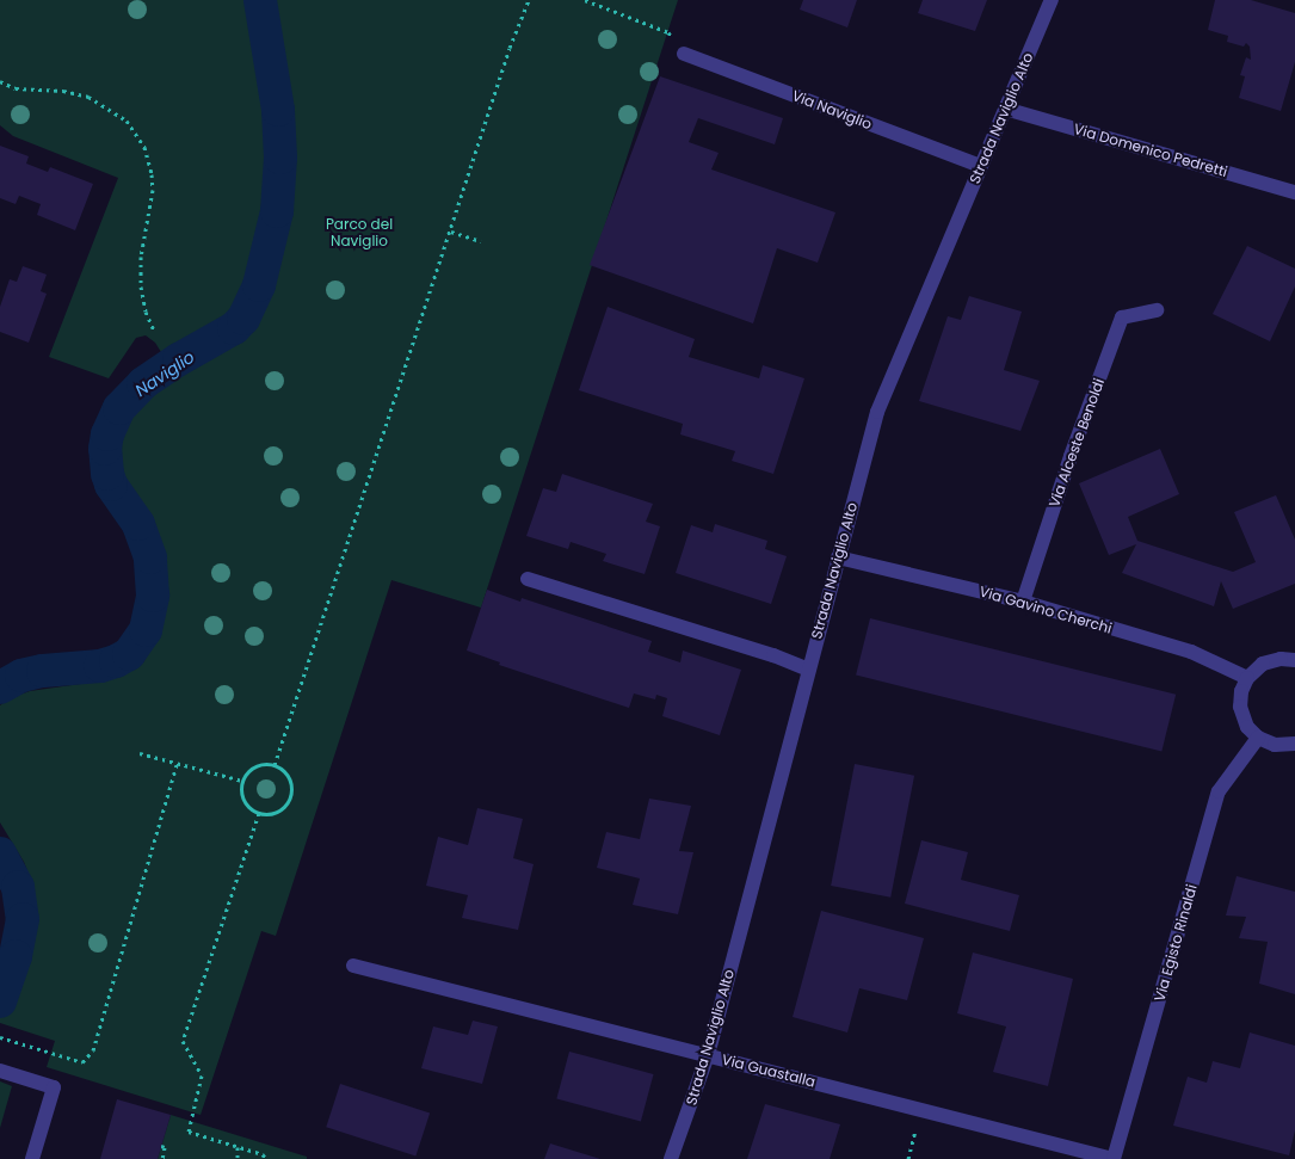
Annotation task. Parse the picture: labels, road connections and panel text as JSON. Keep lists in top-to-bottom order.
{
  "streets": {
    "street": [
      "Via Naviglio",
      "Strada Naviglio Alto",
      "Via Domenico Pedretti",
      "Via Alceste Benoldi",
      "Via Gavino Cherchi",
      "Via Egisto Rinaldi",
      "Via Guastalla"
    ]
  },
  "crossings": [
    ["Via Naviglio", "Strada Naviglio Alto"],
    ["Strada Naviglio Alto", "Via Domenico Pedretti"],
    ["Strada Naviglio Alto", "Via Gavino Cherchi"],
    ["Strada Naviglio Alto", "Via Guastalla"],
    ["Via Alceste Benoldi", "Via Gavino Cherchi"],
    ["Via Egisto Rinaldi", "Via Guastalla"]
  ],
  "water": ["Naviglio"],
  "parks": ["Parco del Naviglio"]
}
